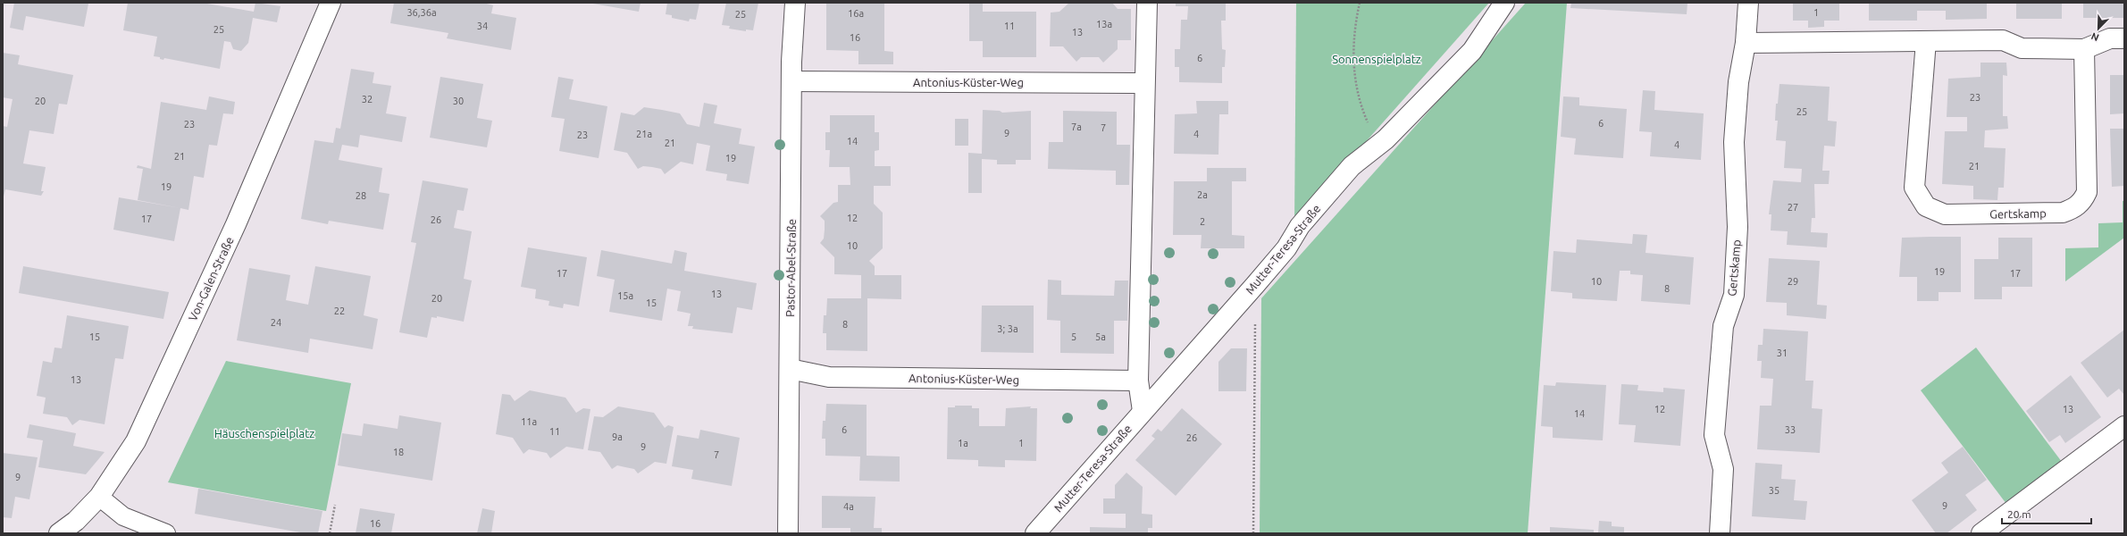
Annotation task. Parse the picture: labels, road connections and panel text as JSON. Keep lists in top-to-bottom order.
{
  "streets": {
    "street": [
      "Antonius-Küster-Weg",
      "Gertskamp",
      "Mutter-Teresa-Straße",
      "Pastor-Abel-Straße",
      "Von-Galen-Straße"
    ]
  },
  "crossings": [
    ["Antonius-Küster-Weg", "Pastor-Abel-Straße"]
  ],
  "parks": ["Sonnenspielplatz", "Häuschenspielplatz"],
  "house_numbers": [
    "36,36a",
    "1",
    "16a",
    "25",
    "13a",
    "34",
    "11",
    "25",
    "13",
    "16",
    "6",
    "23",
    "32",
    "20",
    "30",
    "25",
    "6",
    "23",
    "7a",
    "7",
    "9",
    "21a",
    "4",
    "23",
    "14",
    "21",
    "4",
    "21",
    "19",
    "21",
    "19",
    "2a",
    "28",
    "27",
    "12",
    "17",
    "26",
    "2",
    "10",
    "19",
    "17",
    "17",
    "10",
    "29",
    "8",
    "13",
    "15a",
    "20",
    "15",
    "22",
    "24",
    "8",
    "3; 3a",
    "15",
    "5",
    "5a",
    "31",
    "13",
    "12",
    "13",
    "14",
    "11a",
    "6",
    "33",
    "11",
    "9a",
    "26",
    "1a",
    "1",
    "9",
    "18",
    "7",
    "9",
    "35",
    "9",
    "4a",
    "16"
  ],
  "scale_bar": "20 m",
  "north": "bottom left"
}
